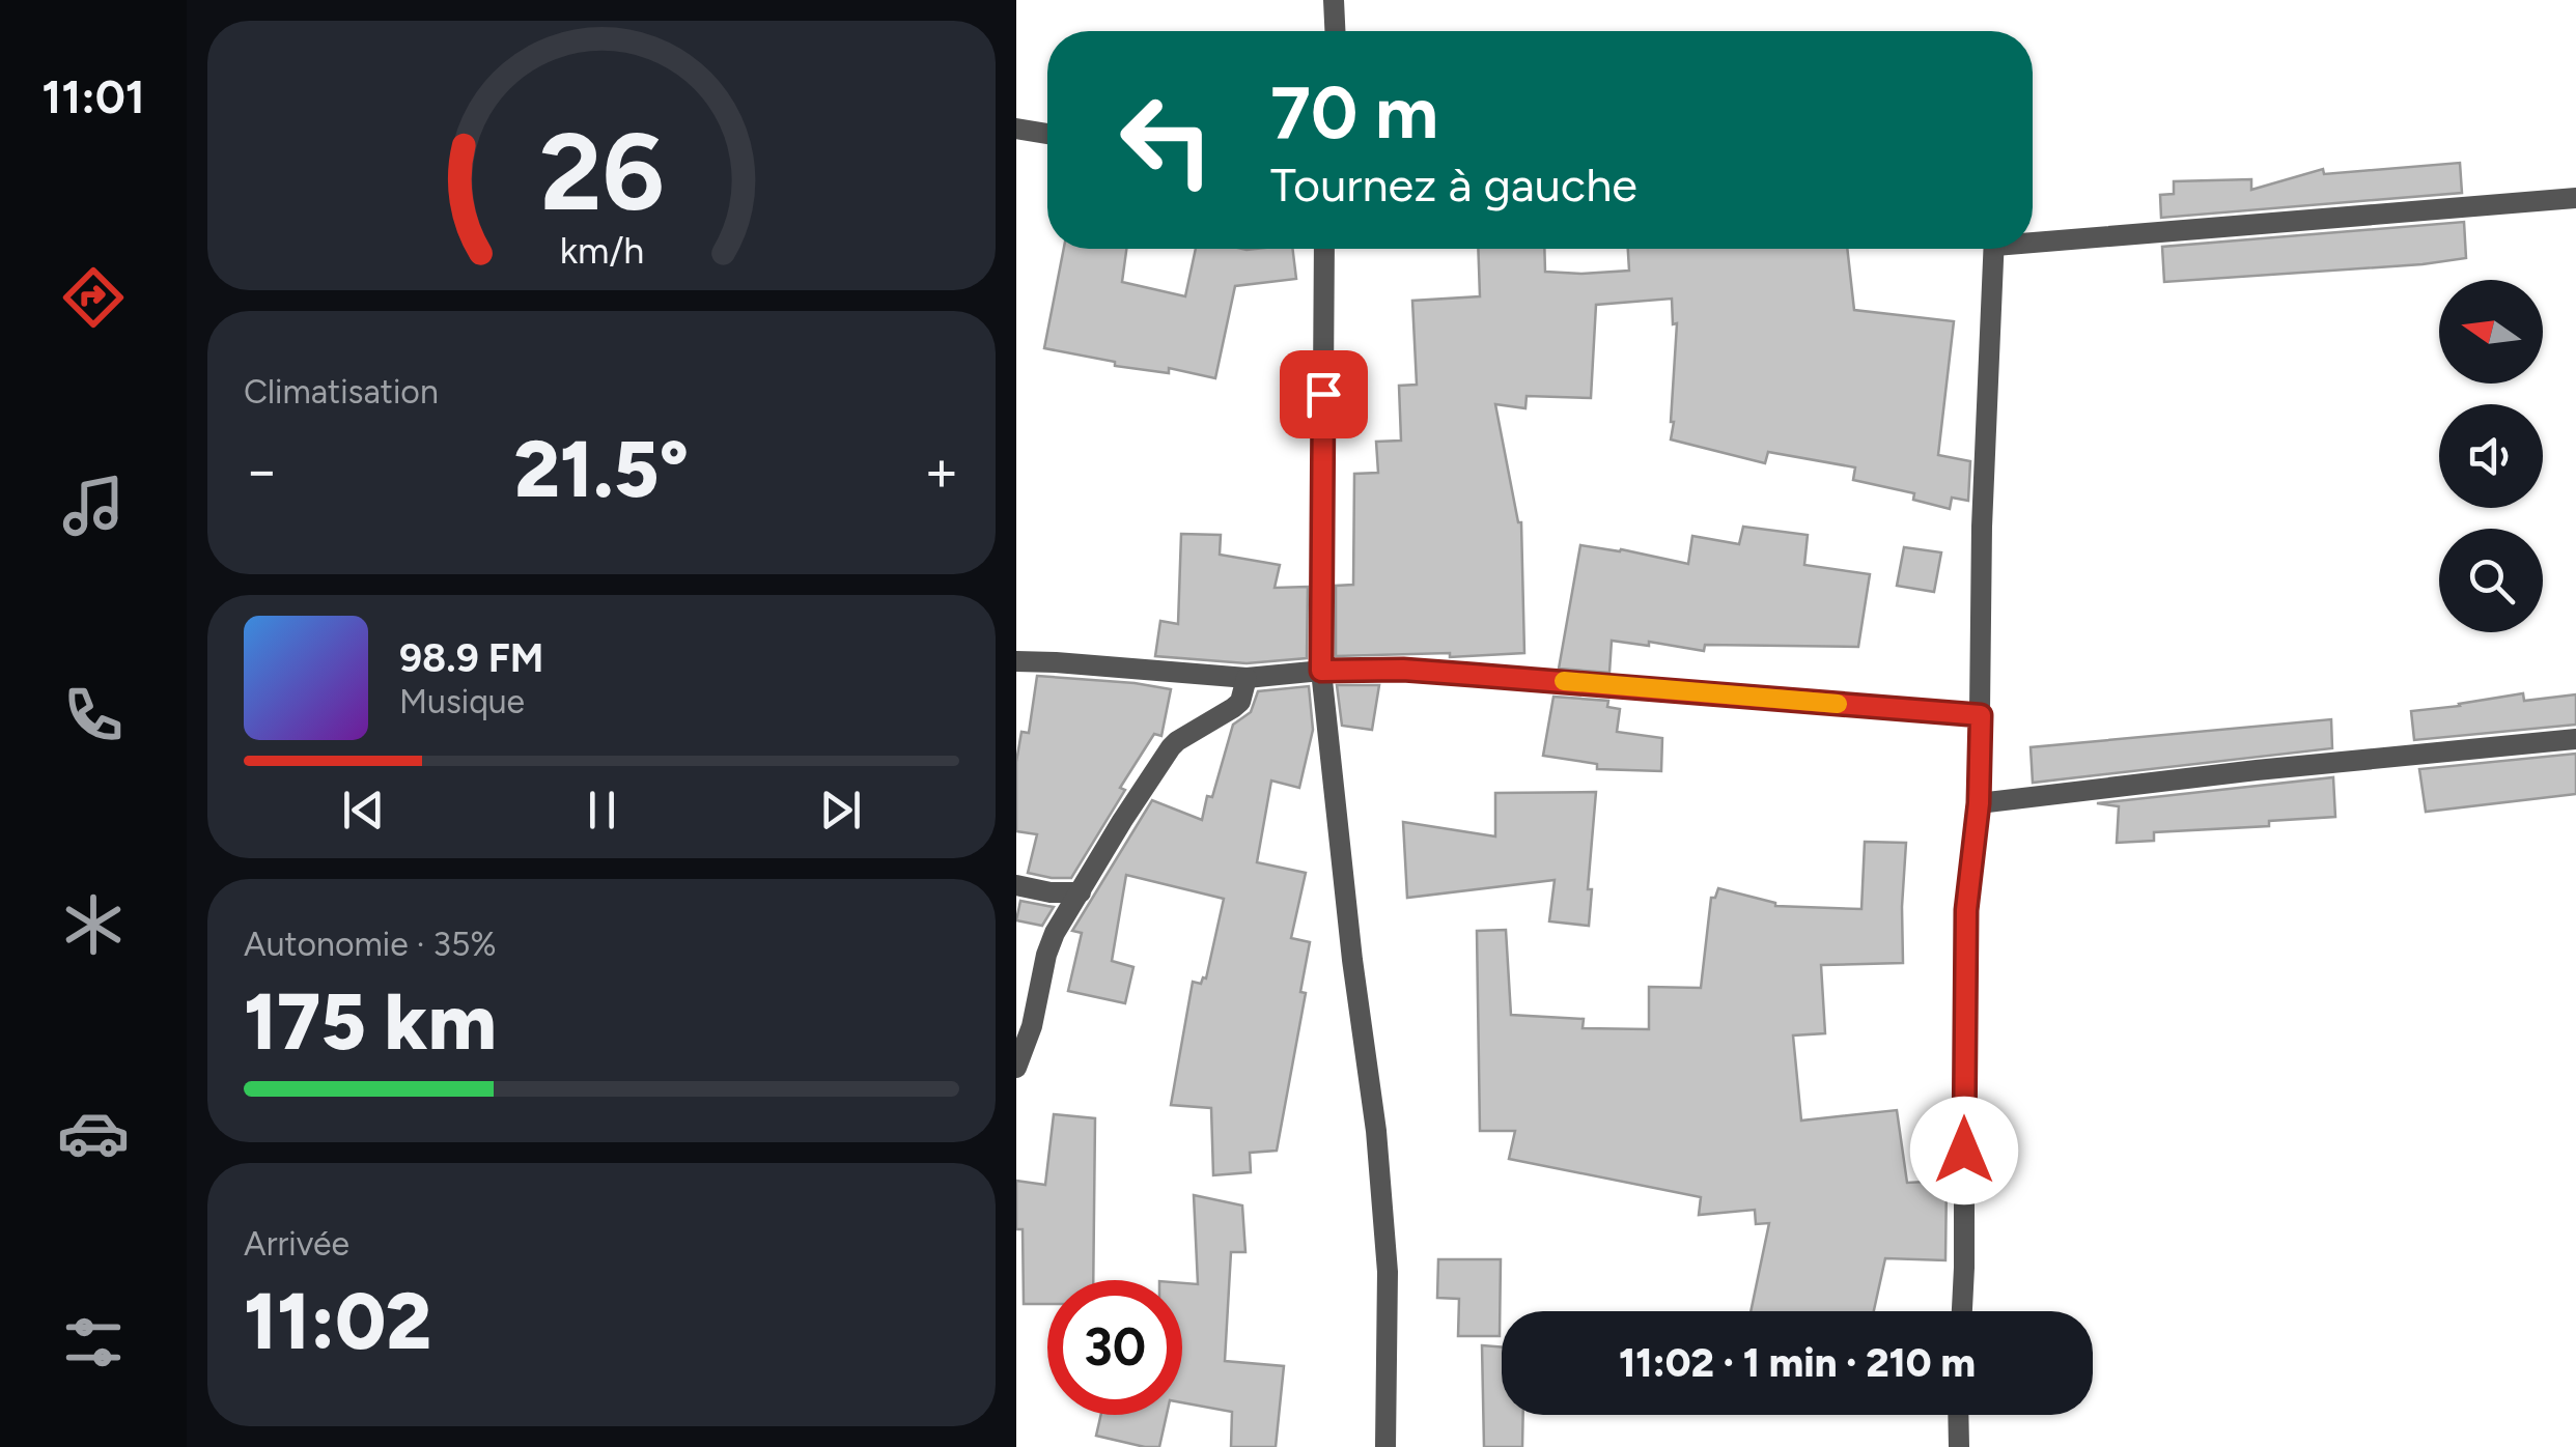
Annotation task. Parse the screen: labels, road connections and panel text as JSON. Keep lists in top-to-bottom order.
{
  "north": "left",
  "page": {
    "tabs": "11:01",
    "turn": ["70 m", "Tournez à gauche"],
    "tile": [
      "Climatisation",
      ["Autonomie · 35%", "175 km"],
      ["Arrivée", "11:02"]
    ],
    "heat": ["−", "21.5°", "+"],
    "song": ["98.9 FM", "Musique"],
    "limit": "30",
    "trip": "11:02 · 1 min · 210 m",
    "gauge": ["26", "km/h"]
  }
}
